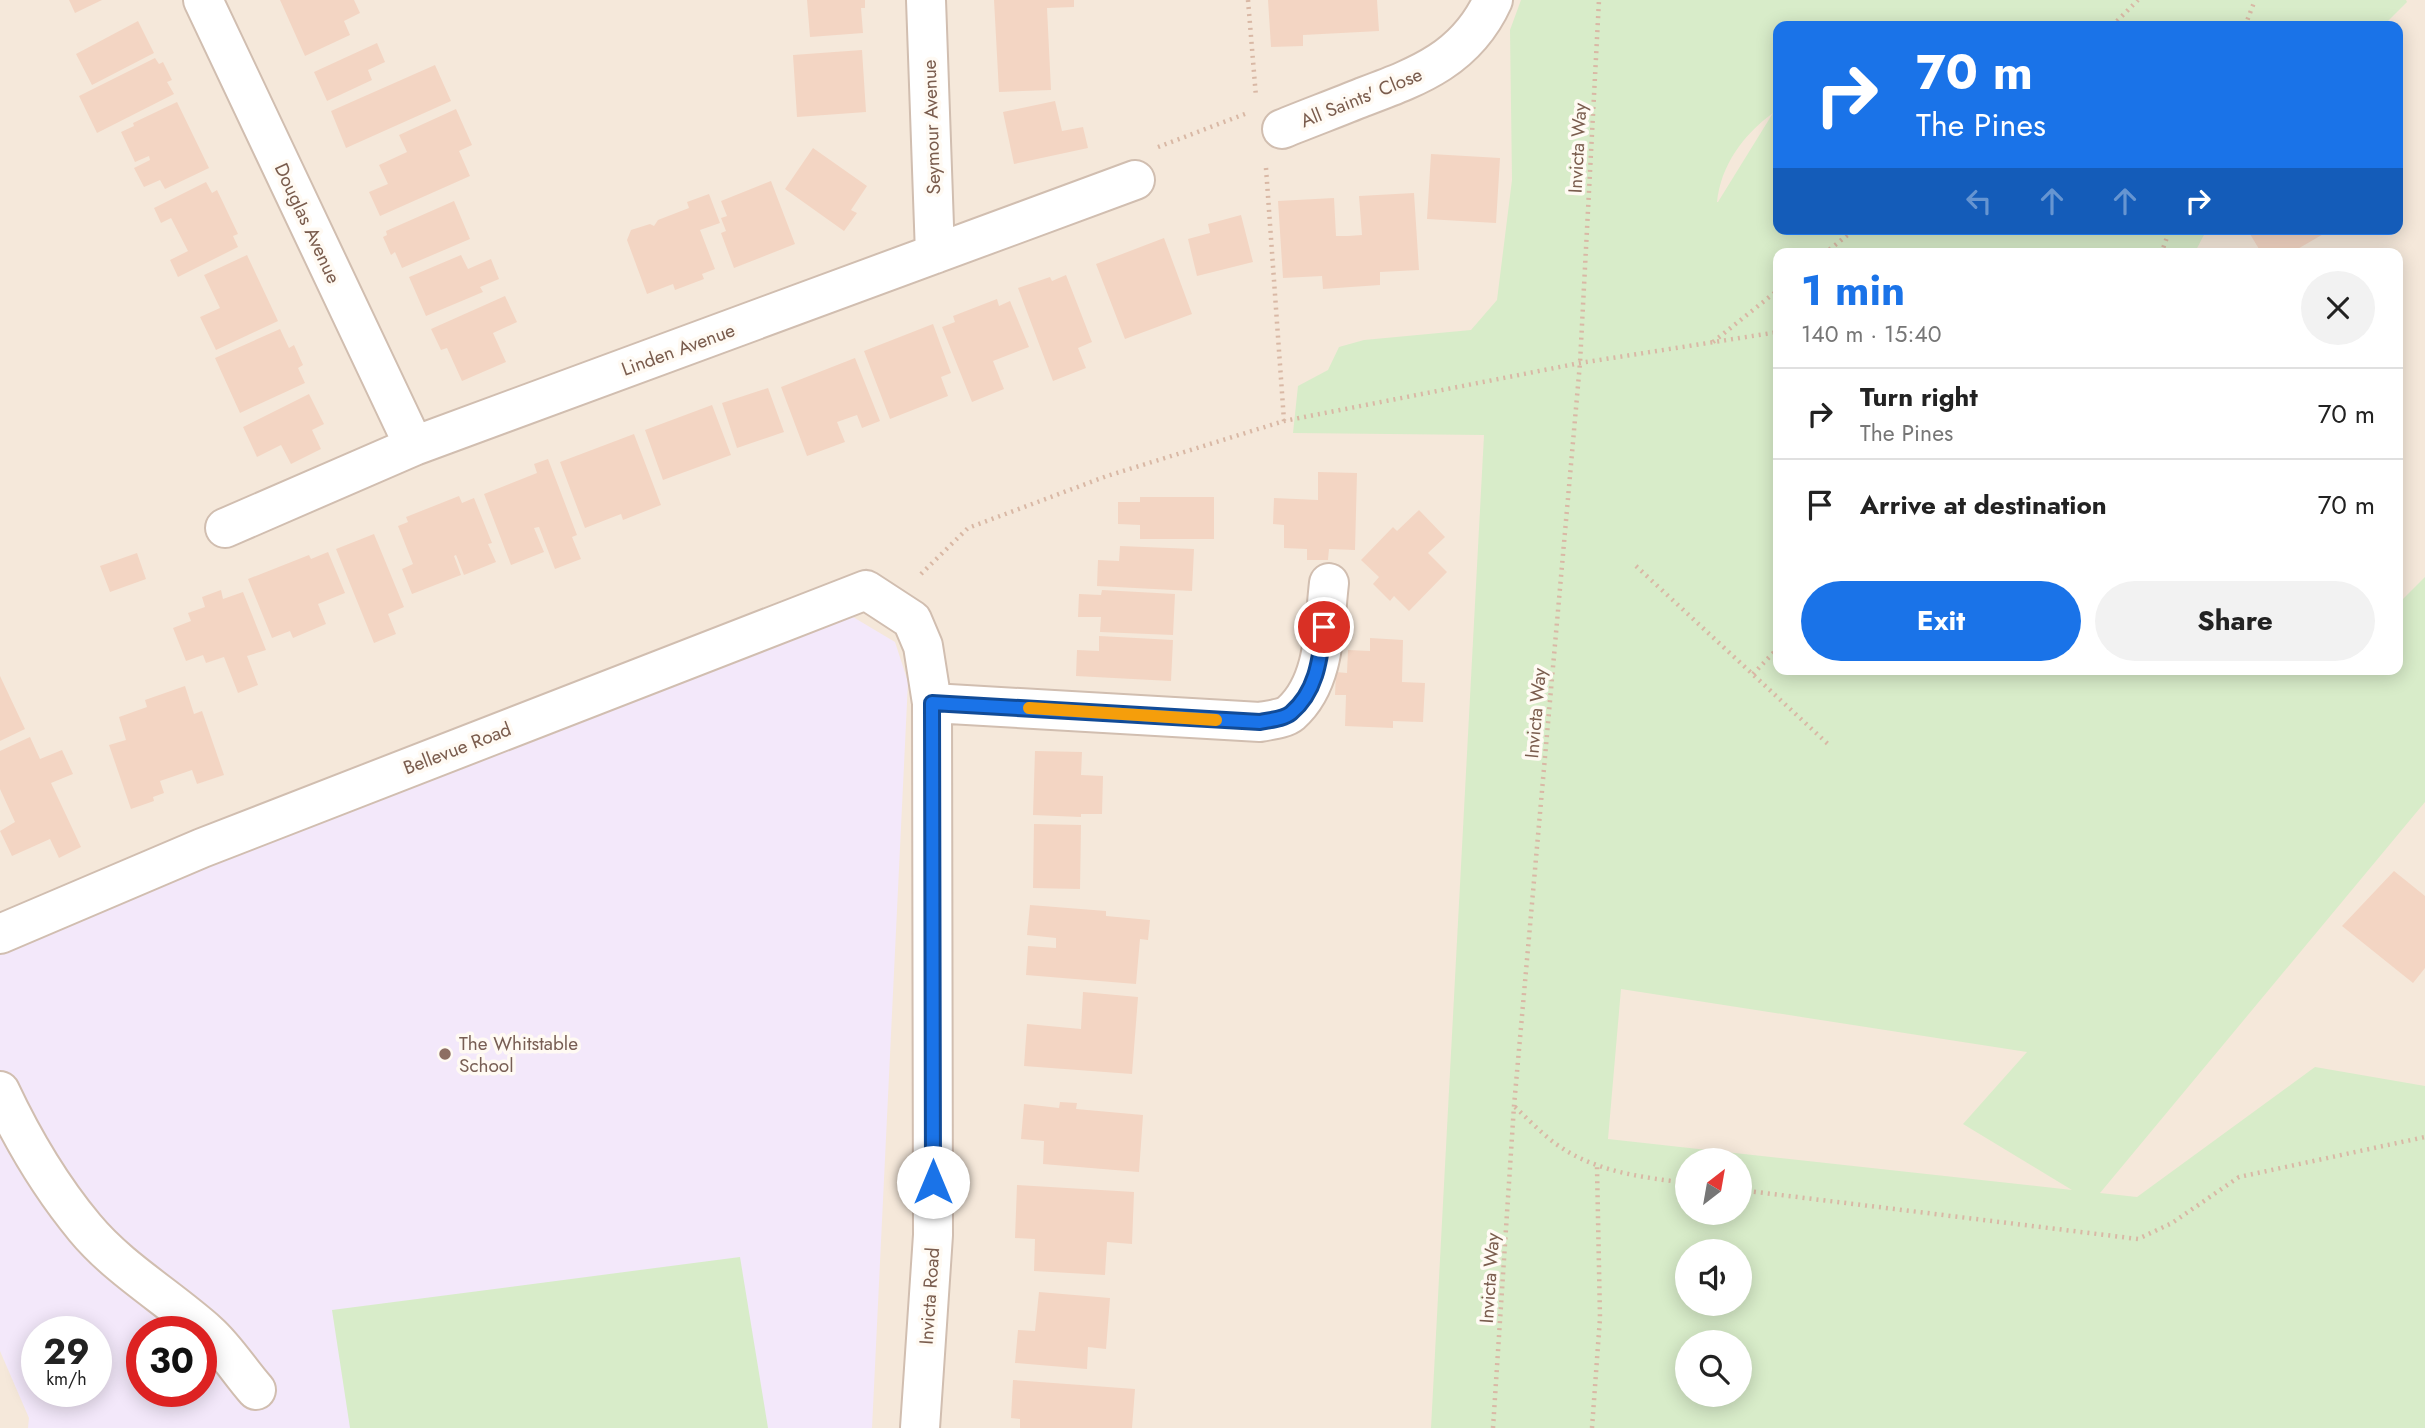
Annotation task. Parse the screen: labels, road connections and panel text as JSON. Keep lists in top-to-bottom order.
{
  "streets": {
    "street": [
      "All Saints' Close",
      "Seymour Avenue",
      "Douglas Avenue",
      "Linden Avenue",
      "Bellevue Road",
      "Invicta Road"
    ],
    "path": ["Invicta Way"]
  },
  "crossings": [
    ["Seymour Avenue", "Linden Avenue"],
    ["Douglas Avenue", "Linden Avenue"],
    ["Bellevue Road", "Invicta Road"]
  ],
  "places": ["The Whitstable School"],
  "north": "top right",
  "page": {
    "turn": ["70 m", "The Pines"],
    "heading": ["1 min", "140 m · 15:40"],
    "list": [
      {
        "name": "Turn right",
        "note": "The Pines",
        "value": "70 m"
      },
      {
        "name": "Arrive at destination",
        "value": "70 m"
      }
    ],
    "buttons": ["Exit", "Share"],
    "speed": "29 km/h",
    "limit": "30"
  }
}
